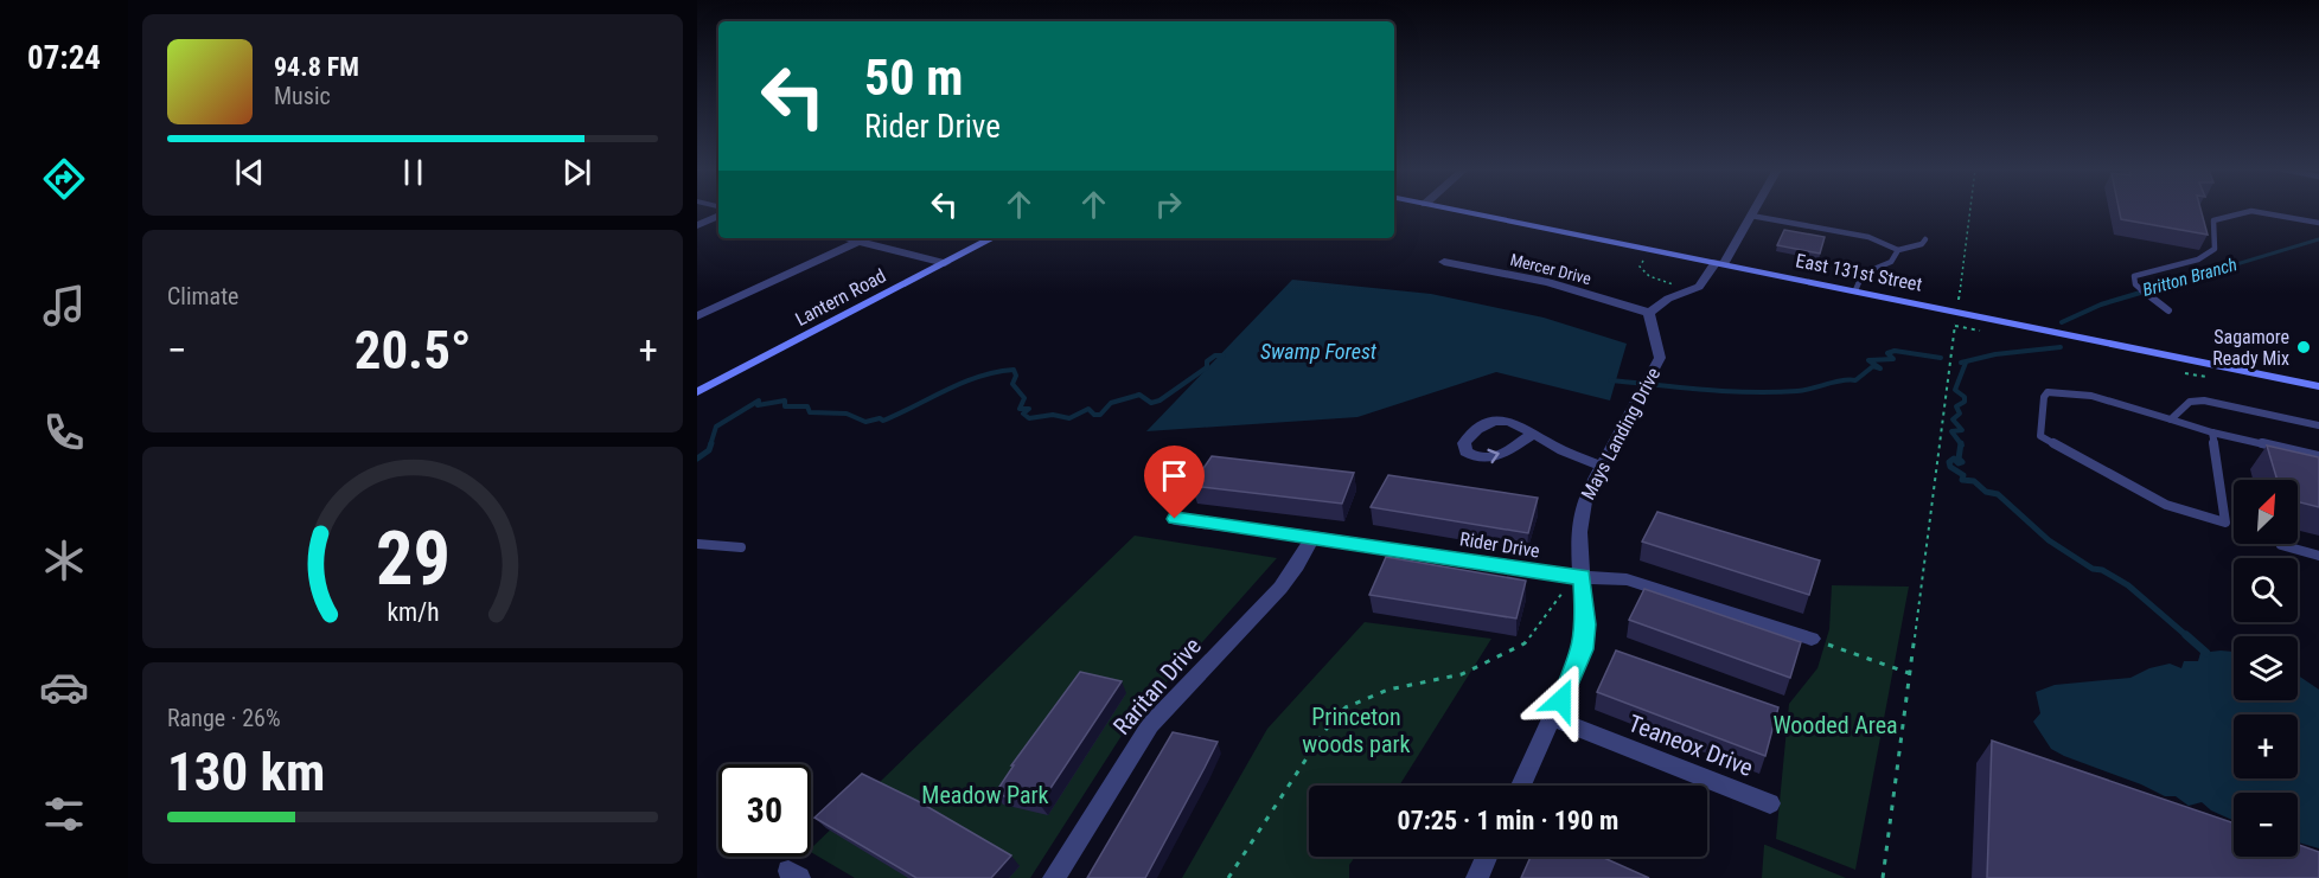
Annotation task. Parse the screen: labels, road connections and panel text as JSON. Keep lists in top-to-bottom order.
{
  "streets": {
    "street": [
      "Mercer Drive",
      "East 131st Street",
      "Lantern Road",
      "Mays Landing Drive",
      "Rider Drive",
      "Raritan Drive",
      "Teaneox Drive"
    ]
  },
  "crossings": [
    ["Mercer Drive", "Mays Landing Drive"],
    ["Mays Landing Drive", "Rider Drive"],
    ["Mays Landing Drive", "Teaneox Drive"],
    ["Rider Drive", "Raritan Drive"]
  ],
  "water": ["Britton Branch", "Swamp Forest"],
  "parks": ["Princeton woods park", "Wooded Area", "Meadow Park"],
  "places": ["Sagamore Ready Mix"],
  "north": "top right",
  "page": {
    "tabs": "07:24",
    "turn": ["50 m", "Rider Drive"],
    "song": ["94.8 FM", "Music"],
    "tile": [
      "Climate",
      ["Range · 26%", "130 km"]
    ],
    "heat": ["−", "20.5°", "+"],
    "map_buttons": ["+", "−"],
    "limit": "30",
    "trip": "07:25 · 1 min · 190 m",
    "gauge": ["29", "km/h"]
  }
}
